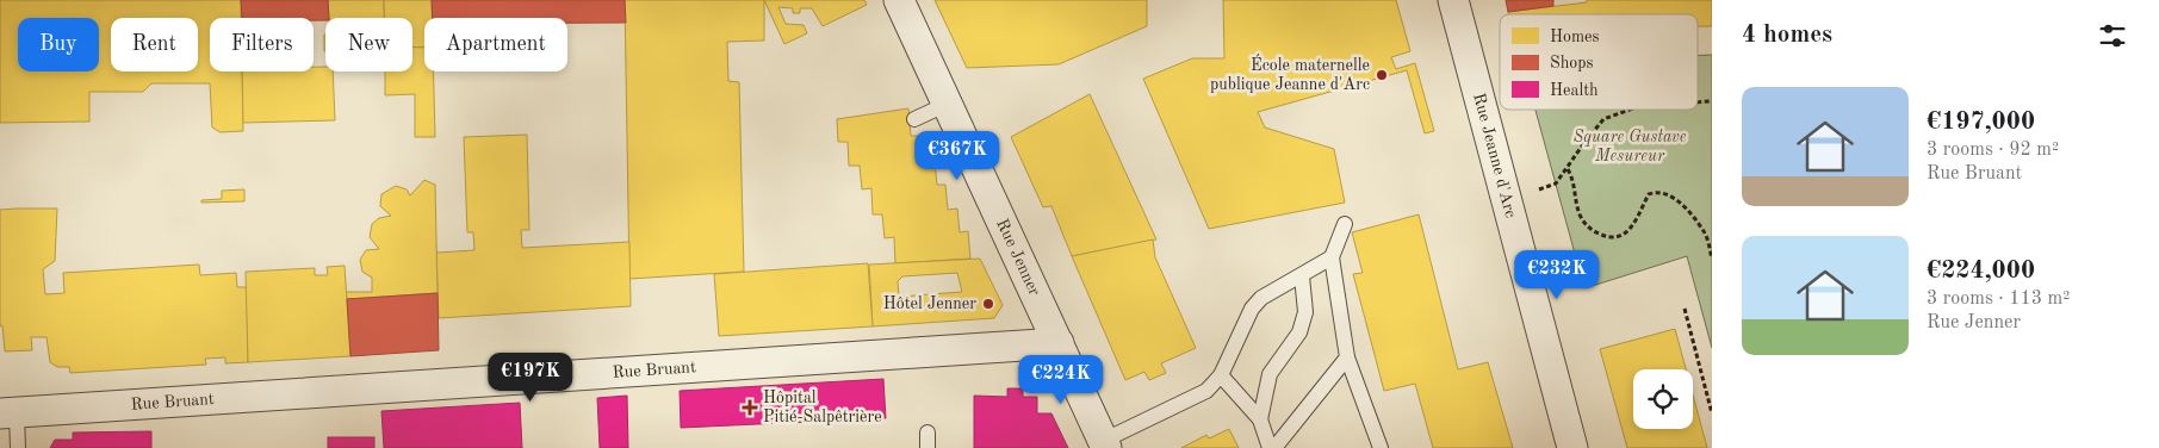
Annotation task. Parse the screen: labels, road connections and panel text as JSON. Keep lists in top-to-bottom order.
{
  "streets": {
    "street": ["Rue Jeanne d'Arc", "Rue Jenner", "Rue Bruant"]
  },
  "crossings": [
    ["Rue Jenner", "Rue Bruant"]
  ],
  "parks": ["Square Gustave Mesureur"],
  "places": {
    "other": ["École maternelle publique Jeanne d'Arc", "Hôtel Jenner"],
    "health": ["Hôpital Pitié-Salpêtrière"]
  },
  "legend": ["Homes", "Shops", "Health"],
  "page": {
    "heading": "4 homes",
    "chip": [
      "Buy",
      "Rent",
      "Filters",
      "New",
      "Apartment"
    ],
    "list": [
      {
        "name": "€197,000",
        "note": "3 rooms · 92 m² · Rue Bruant"
      },
      {
        "name": "€224,000",
        "note": "3 rooms · 113 m² · Rue Jenner"
      }
    ],
    "price": [
      "€367K",
      "€232K",
      "€197K",
      "€224K"
    ]
  }
}
